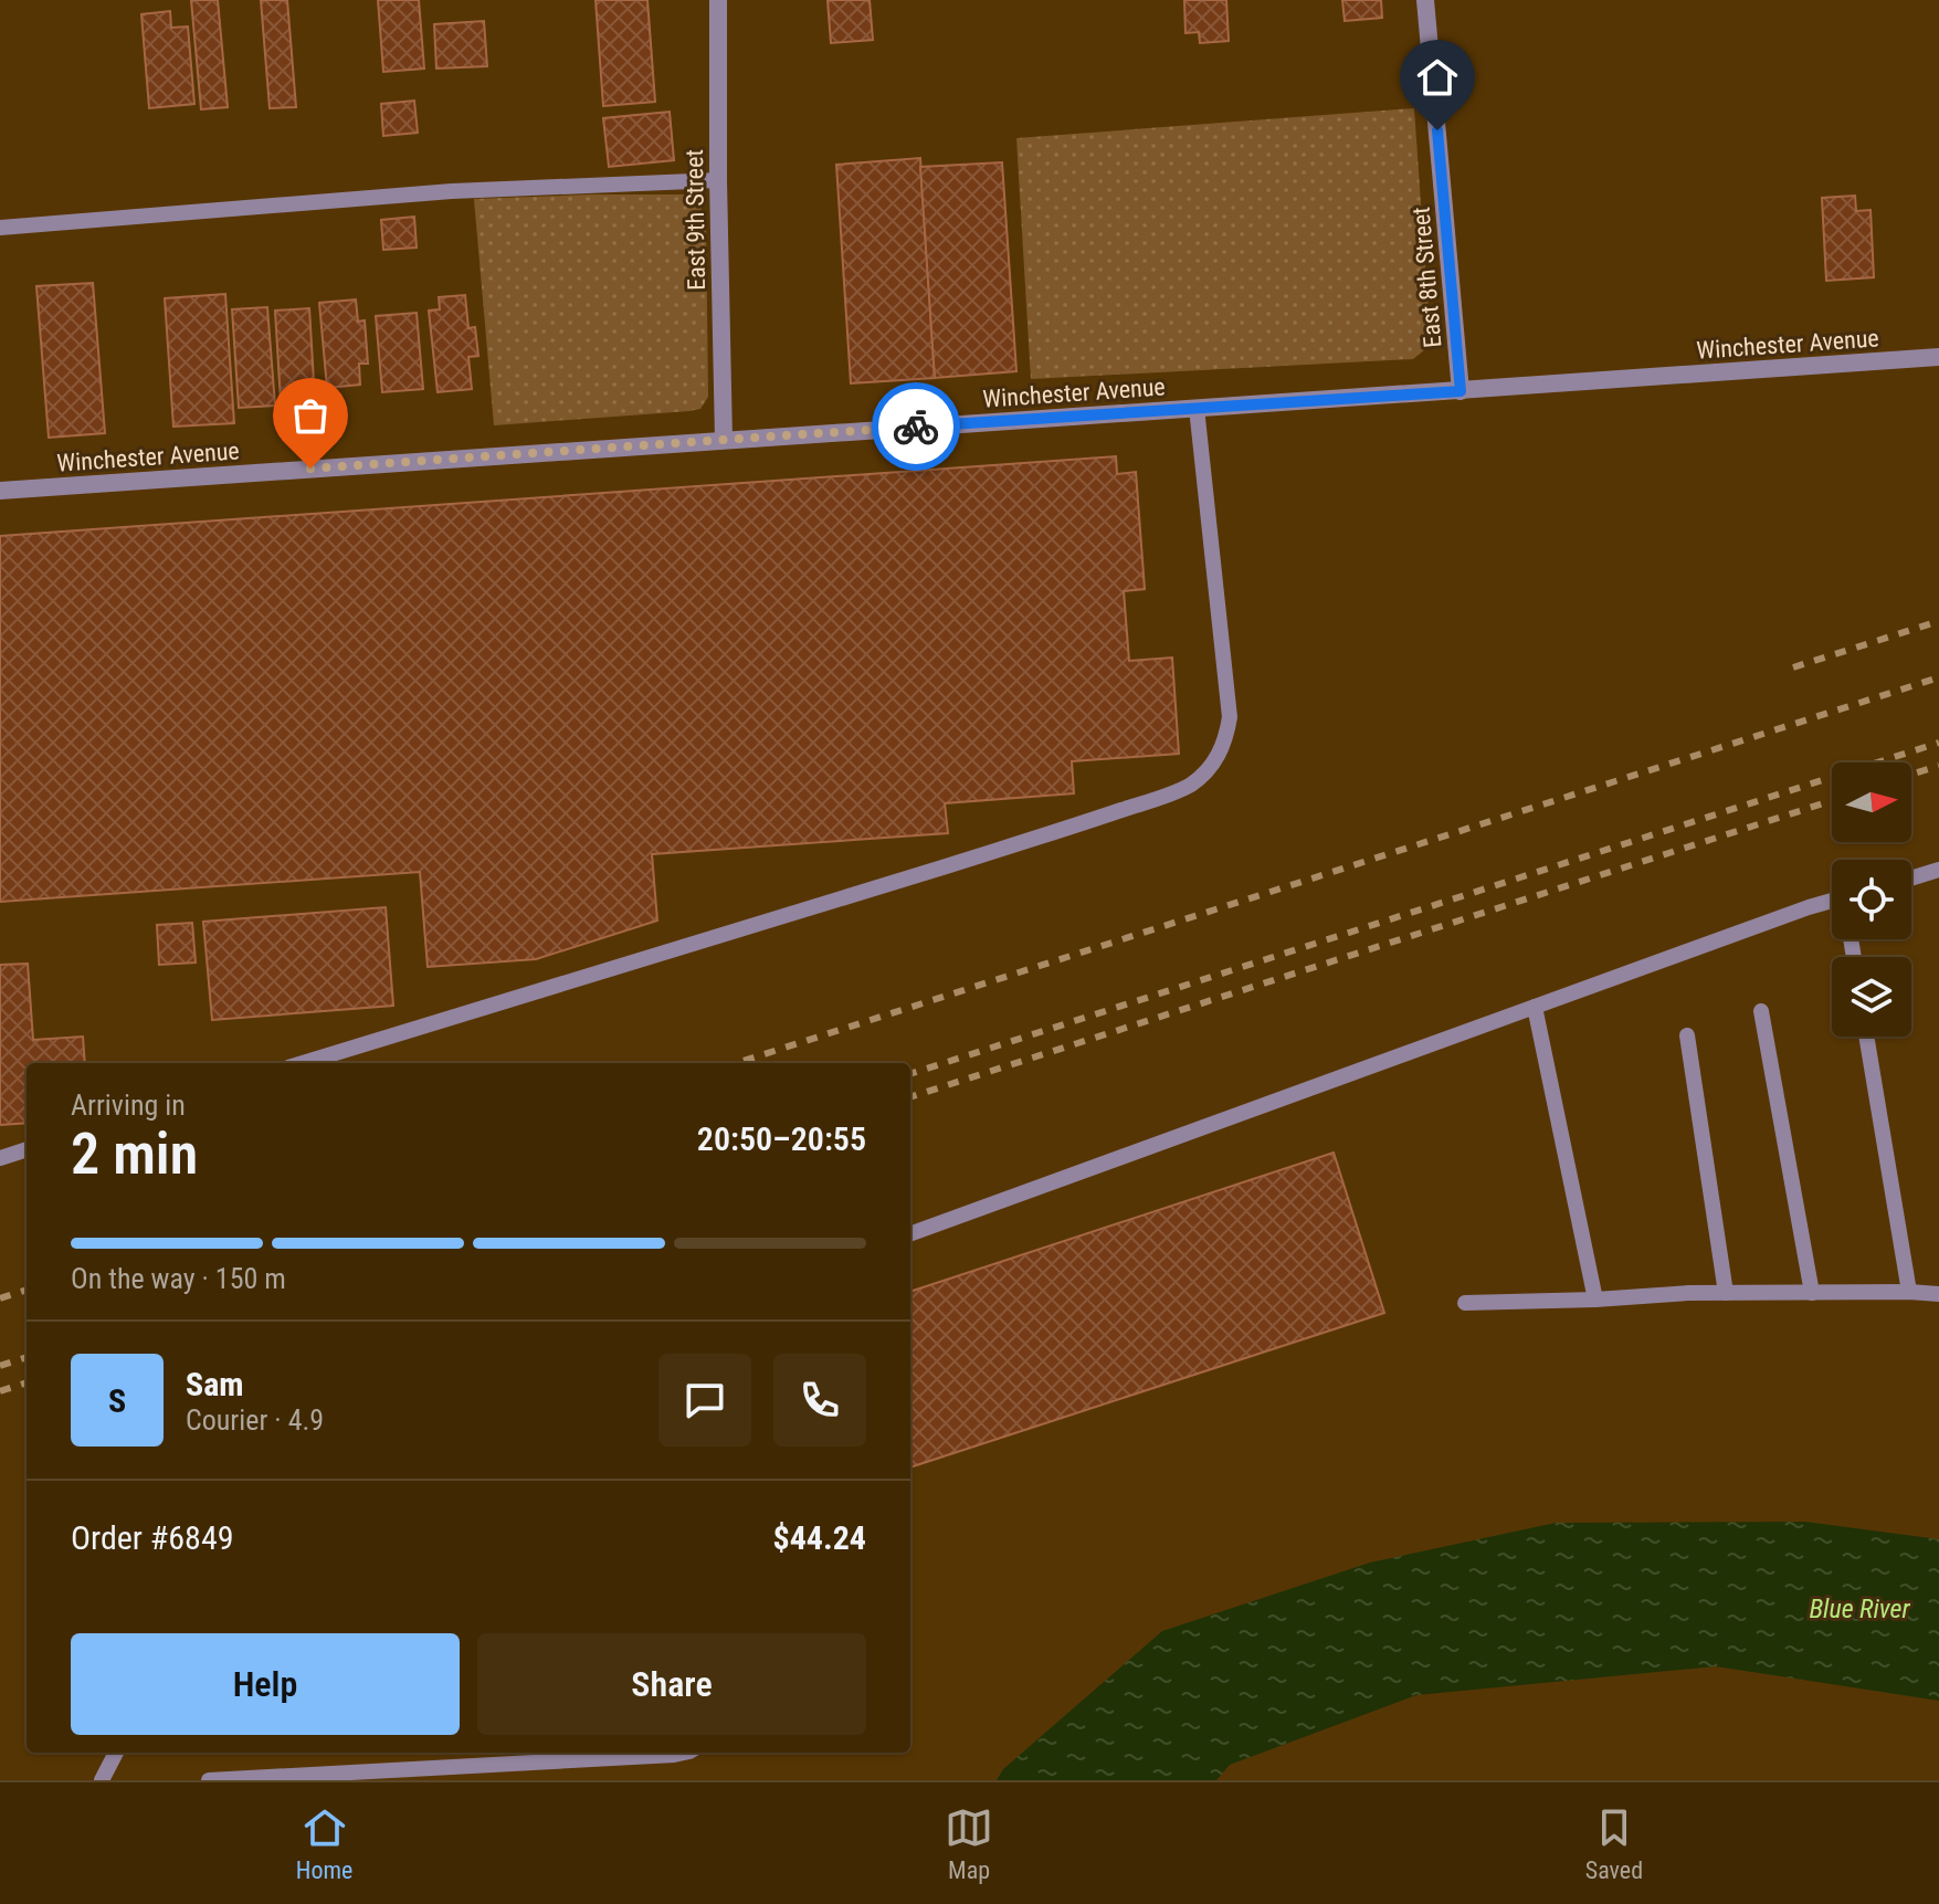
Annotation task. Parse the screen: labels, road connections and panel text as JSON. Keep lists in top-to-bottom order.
{
  "streets": {
    "street": ["East 9th Street", "East 8th Street", "Winchester Avenue"]
  },
  "crossings": [
    ["East 9th Street", "Winchester Avenue"],
    ["East 8th Street", "Winchester Avenue"]
  ],
  "water": ["Blue River"],
  "north": "right",
  "page": {
    "heading": ["2 min", "Arriving in", "20:50–20:55"],
    "panel": [
      "Sam",
      "Courier · 4.9",
      "Order #6849",
      "$44.24"
    ],
    "bar": "On the way · 150 m",
    "round": "S",
    "buttons": ["Help", "Share"],
    "tabs": ["Home", "Map", "Saved"]
  }
}
